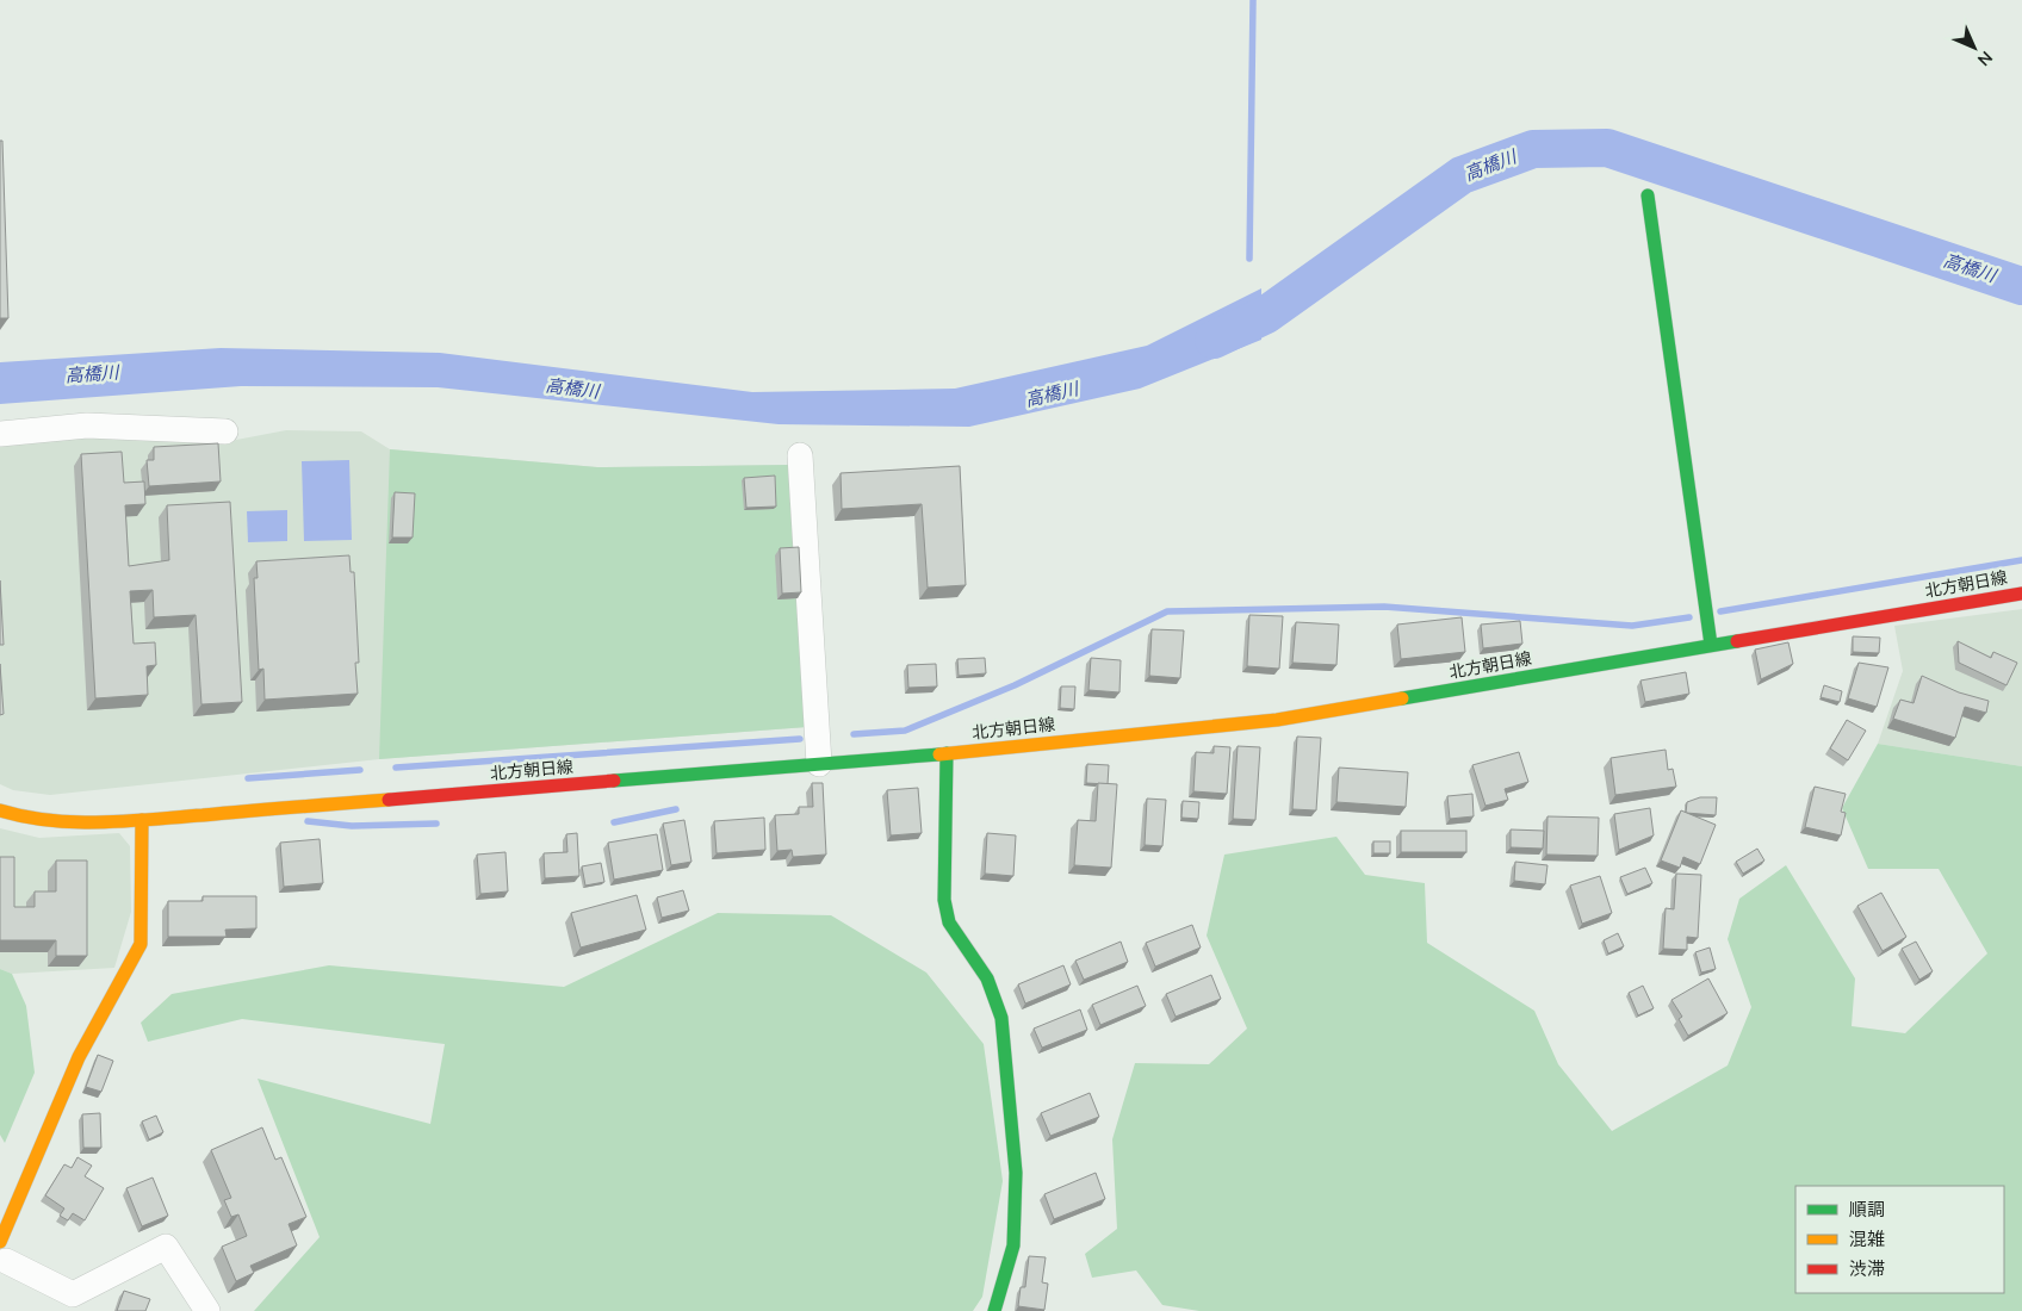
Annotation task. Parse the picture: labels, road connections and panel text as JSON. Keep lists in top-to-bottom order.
{
  "streets": {
    "main road": ["北方朝日線"]
  },
  "water": ["高橋川"],
  "legend": ["順調", "混雑", "渋滞"],
  "north": "bottom right"
}
